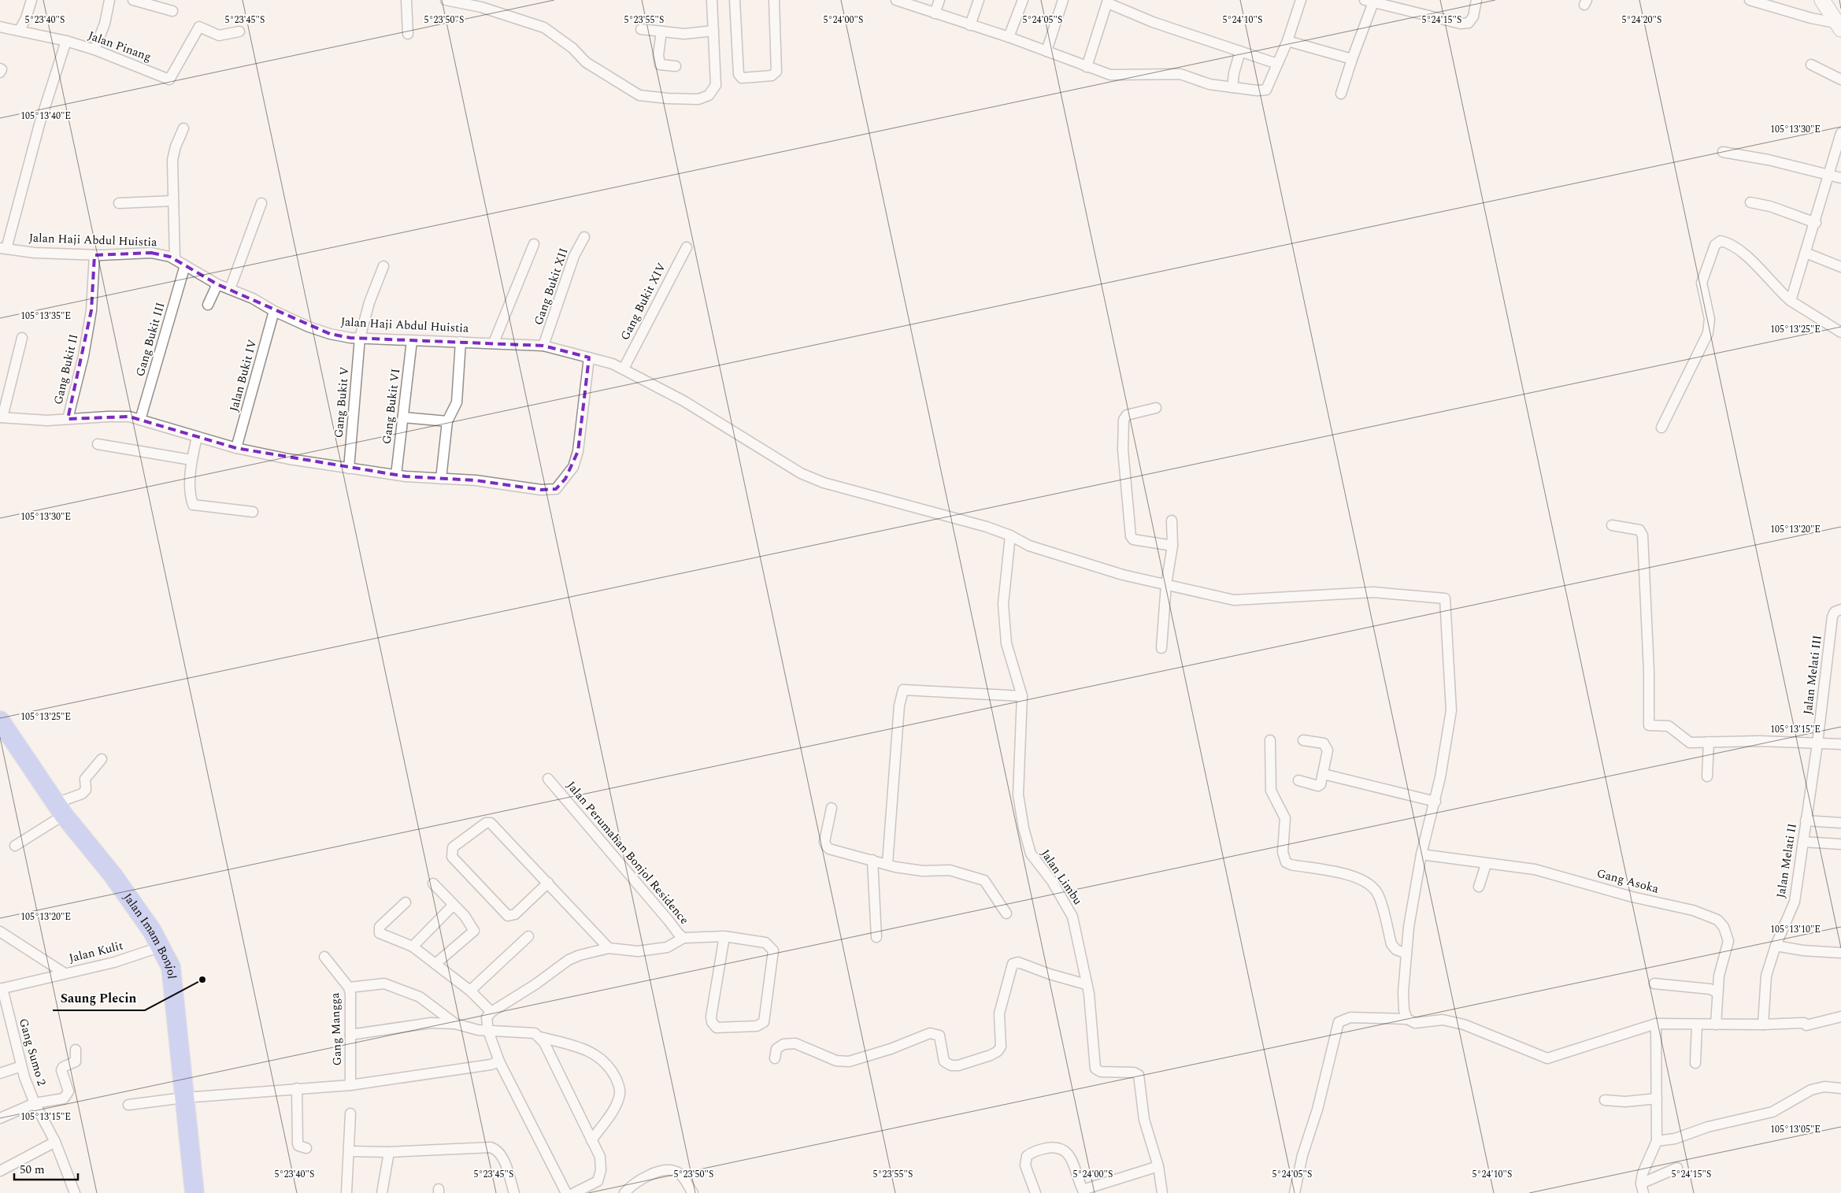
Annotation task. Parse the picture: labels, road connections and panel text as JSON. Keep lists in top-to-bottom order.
{
  "streets": {
    "highway": ["Jalan Imam Bonjol"],
    "street": [
      "Jalan Pinang",
      "Jalan Haji Abdul Huistia",
      "Gang Bukit XII",
      "Gang Bukit XIV",
      "Gang Bukit III",
      "Gang Bukit II",
      "Jalan Bukit IV",
      "Gang Bukit V",
      "Gang Bukit VI",
      "Jalan Melati III",
      "Jalan Perumahan Bonjol Residence",
      "Jalan Melati II",
      "Jalan Limbu",
      "Gang Asoka",
      "Jalan Kulit",
      "Gang Mangga",
      "Gang Sumo 2"
    ]
  },
  "crossings": [
    ["Jalan Haji Abdul Huistia", "Gang Bukit XII"],
    ["Jalan Haji Abdul Huistia", "Gang Bukit XIV"],
    ["Jalan Haji Abdul Huistia", "Gang Bukit III"],
    ["Jalan Haji Abdul Huistia", "Gang Bukit II"],
    ["Jalan Haji Abdul Huistia", "Jalan Bukit IV"],
    ["Jalan Haji Abdul Huistia", "Gang Bukit V"],
    ["Jalan Haji Abdul Huistia", "Gang Bukit VI"],
    ["Jalan Haji Abdul Huistia", "Jalan Limbu"],
    ["Jalan Melati III", "Jalan Melati II"],
    ["Jalan Imam Bonjol", "Jalan Kulit"]
  ],
  "places": ["Saung Plecin"],
  "scale_bar": "50 m",
  "coordinates": [
    "5°23'40\"S",
    "5°23'45\"S",
    "5°23'50\"S",
    "5°23'55\"S",
    "5°24'00\"S",
    "5°24'05\"S",
    "5°24'10\"S",
    "5°24'15\"S",
    "5°24'20\"S",
    "105°13'40\"E",
    "105°13'30\"E",
    "105°13'35\"E",
    "105°13'25\"E",
    "105°13'20\"E",
    "105°13'15\"E",
    "105°13'10\"E",
    "105°13'05\"E"
  ]
}
